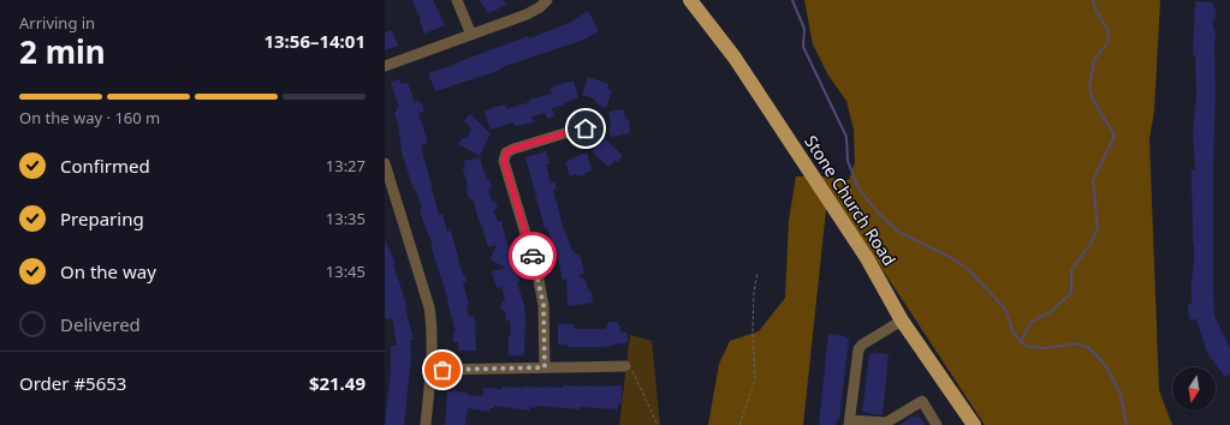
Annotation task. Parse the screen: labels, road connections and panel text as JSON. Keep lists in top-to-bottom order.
{
  "streets": {
    "main road": ["Stone Church Road"]
  },
  "north": "bottom",
  "page": {
    "heading": ["2 min", "Arriving in", "13:56–14:01"],
    "panel": ["Order #5653", "$21.49"],
    "bar": "On the way · 160 m",
    "list": [
      ["Confirmed", "13:27"],
      ["Preparing", "13:35"],
      ["On the way", "13:45"],
      "Delivered"
    ]
  }
}
